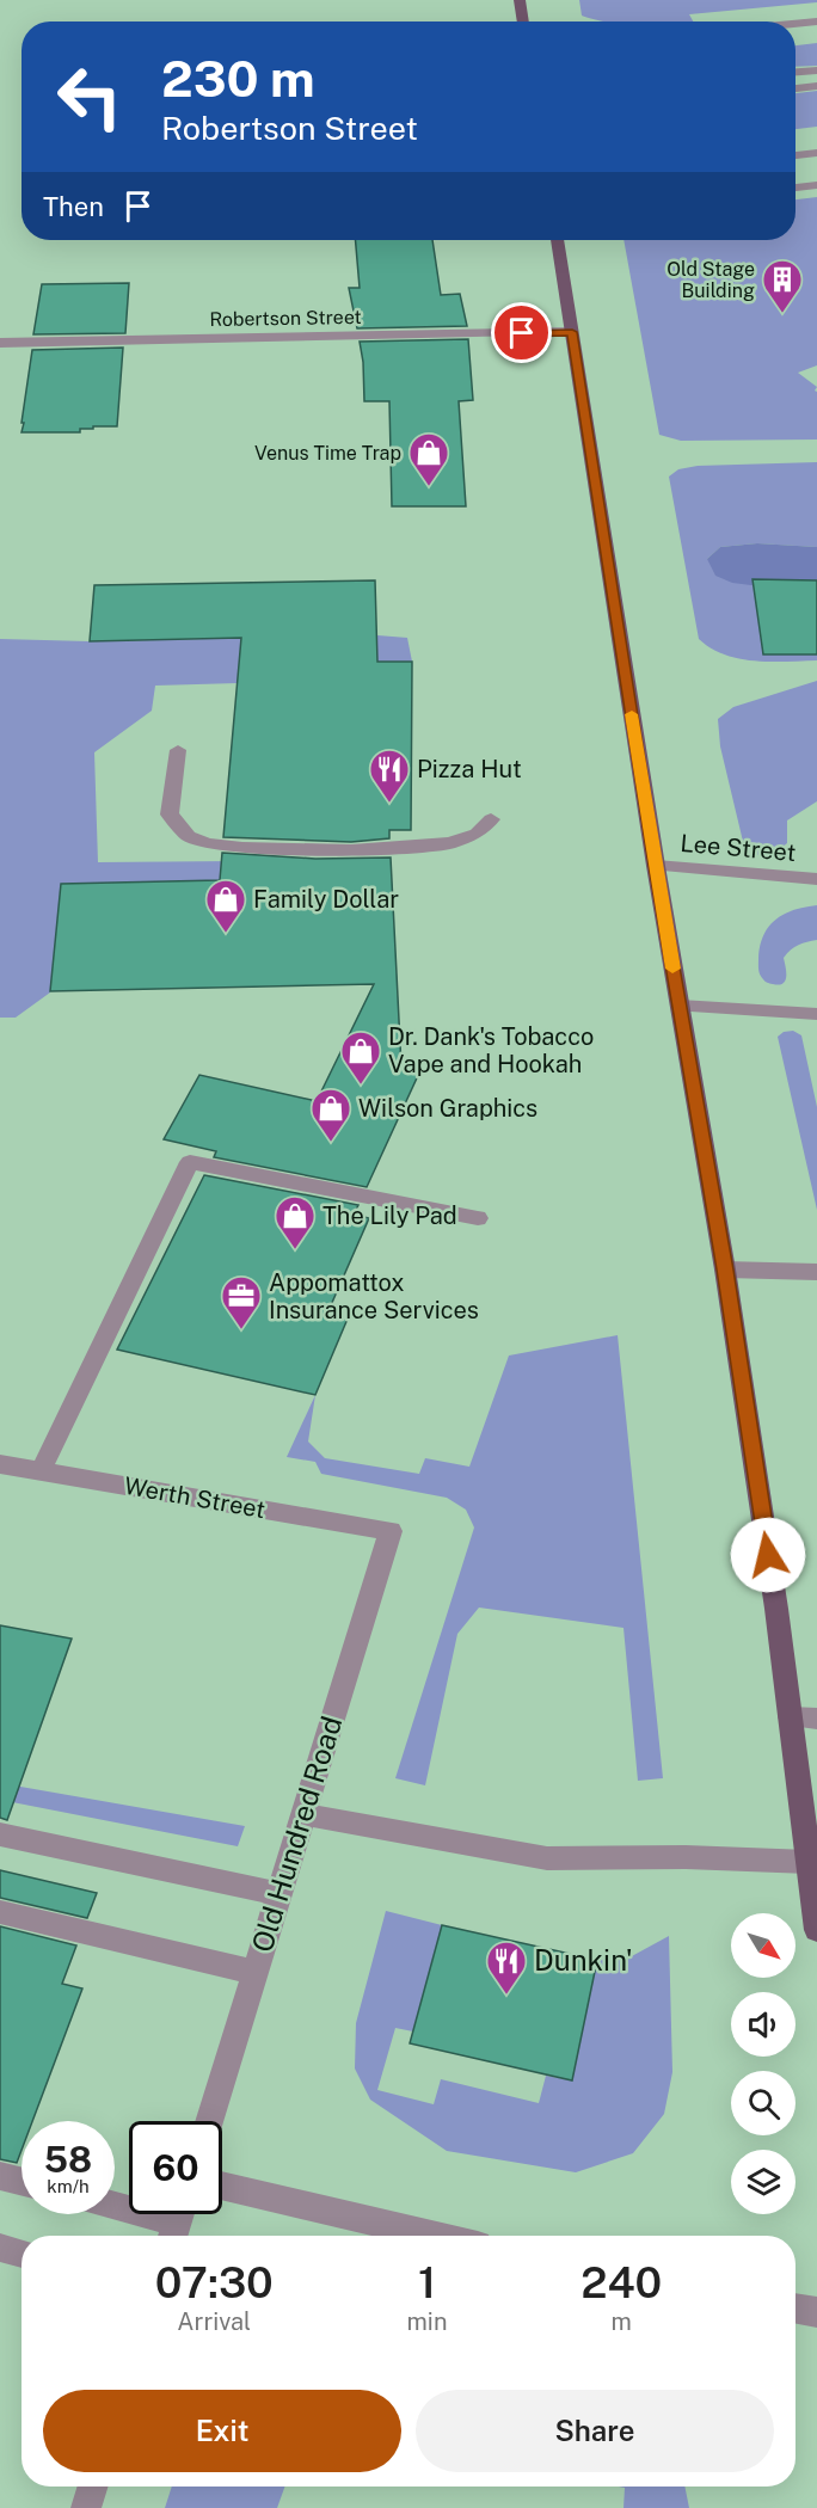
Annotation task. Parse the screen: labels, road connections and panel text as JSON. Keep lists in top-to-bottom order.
{
  "streets": {
    "street": [
      "Robertson Street",
      "Lee Street",
      "Werth Street",
      "Old Hundred Road"
    ]
  },
  "crossings": [
    ["Werth Street", "Old Hundred Road"]
  ],
  "places": {
    "building": ["Old Stage Building"],
    "shop": [
      "Venus Time Trap",
      "Family Dollar",
      "Dr. Dank's Tobacco Vape and Hookah",
      "Wilson Graphics",
      "The Lily Pad"
    ],
    "restaurant": ["Pizza Hut", "Dunkin'"],
    "office": ["Appomattox Insurance Services"]
  },
  "north": "bottom right",
  "page": {
    "turn": ["230 m", "Robertson Street"],
    "then": "Then",
    "speed": "58 km/h",
    "limit": "60",
    "eta": [
      "07:30",
      "Arrival",
      "1",
      "min",
      "240",
      "m"
    ],
    "buttons": ["Exit", "Share"]
  }
}
